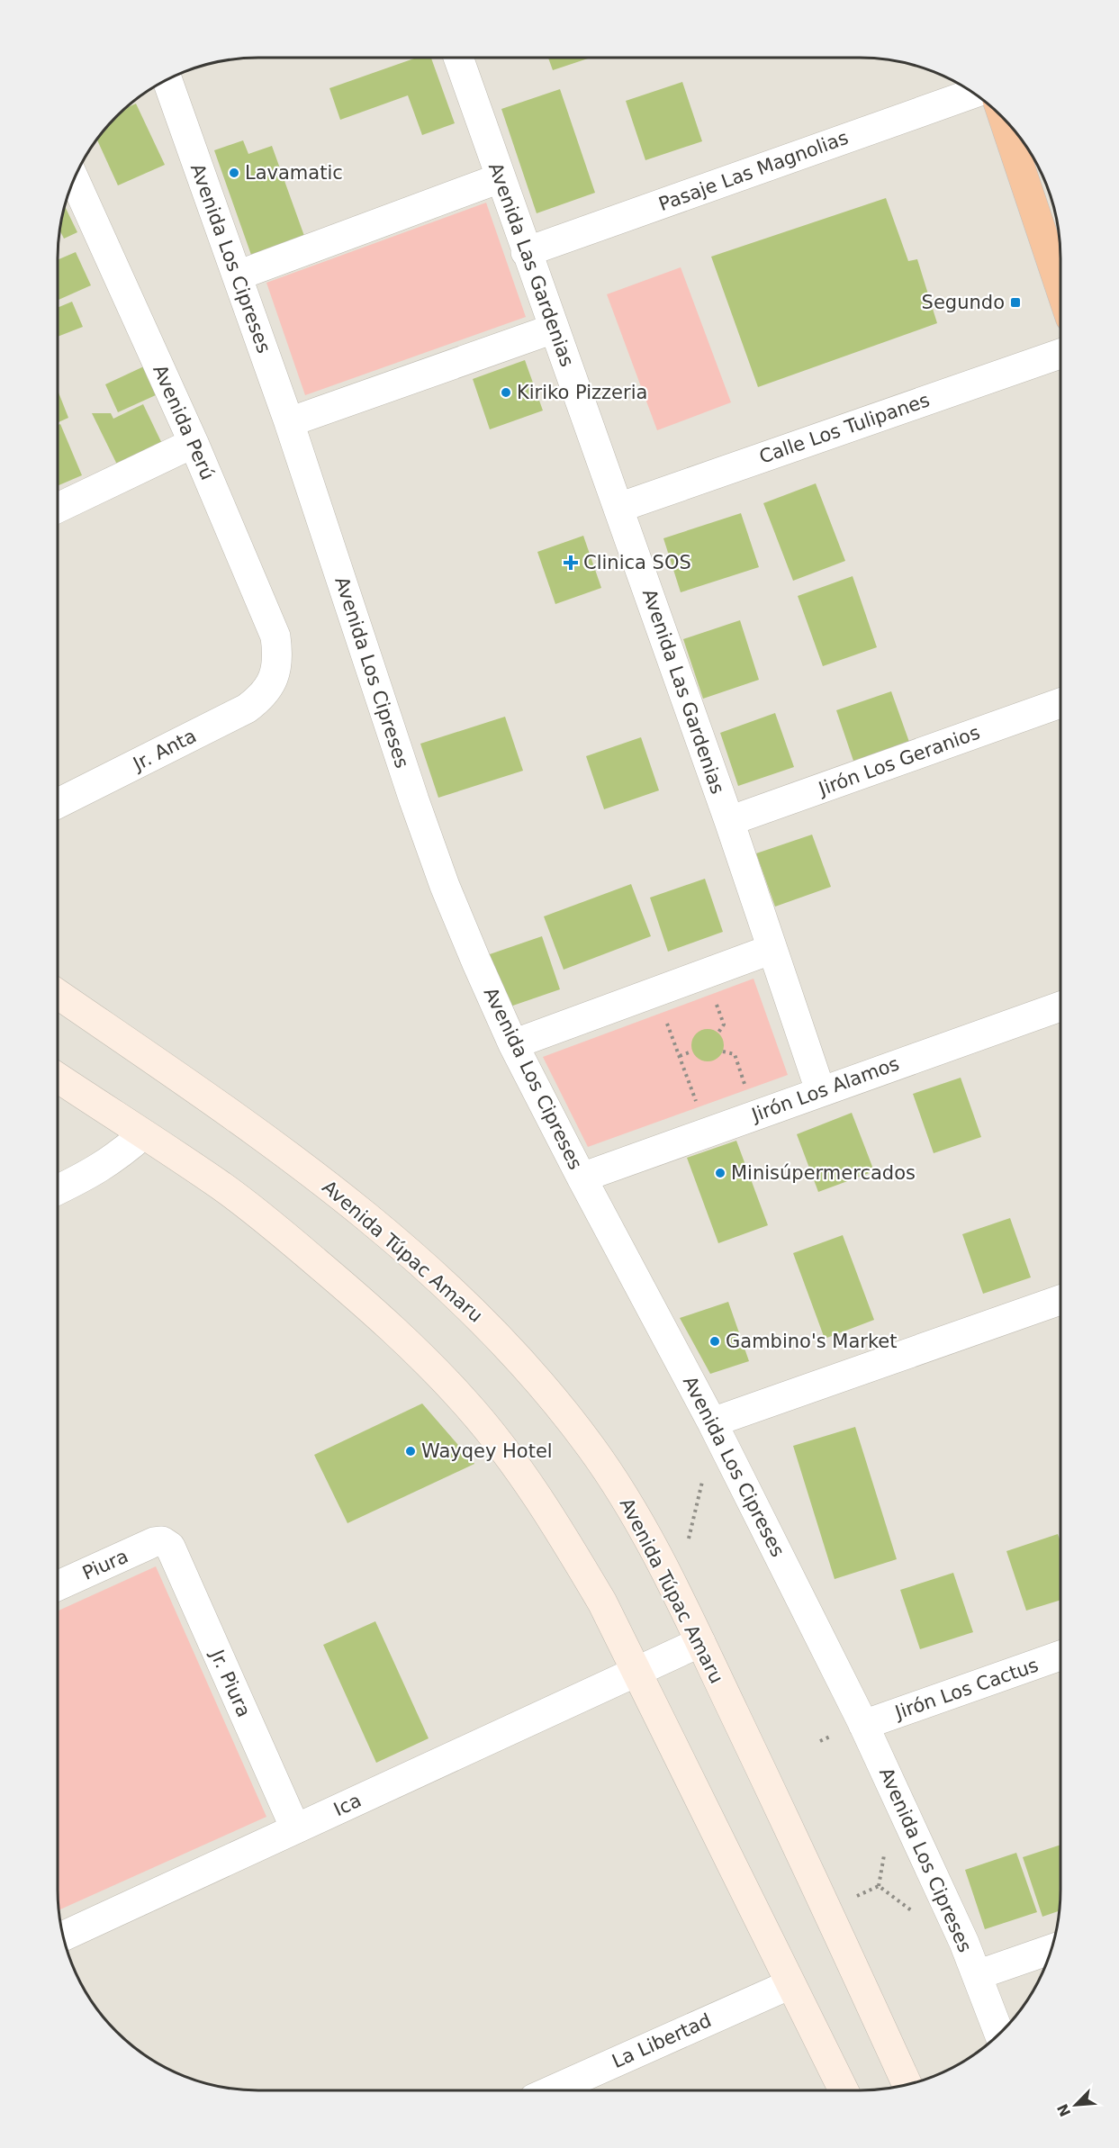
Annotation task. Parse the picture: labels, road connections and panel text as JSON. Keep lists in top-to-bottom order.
{
  "streets": {
    "main road": ["Avenida Túpac Amaru"],
    "street": [
      "Pasaje Las Magnolias",
      "Avenida Los Cipreses",
      "Avenida Las Gardenias",
      "Avenida Perú",
      "Calle Los Tulipanes",
      "Jr. Anta",
      "Jirón Los Geranios",
      "Jirón Los Alamos",
      "Piura",
      "Jr. Piura",
      "Jirón Los Cactus",
      "Ica",
      "La Libertad"
    ]
  },
  "crossings": [
    ["Pasaje Las Magnolias", "Avenida Las Gardenias"],
    ["Avenida Los Cipreses", "Jirón Los Alamos"],
    ["Avenida Los Cipreses", "Jirón Los Cactus"],
    ["Avenida Las Gardenias", "Calle Los Tulipanes"],
    ["Avenida Las Gardenias", "Jirón Los Geranios"],
    ["Avenida Las Gardenias", "Jirón Los Alamos"],
    ["Avenida Perú", "Jr. Anta"],
    ["Avenida Túpac Amaru", "Ica"],
    ["Piura", "Jr. Piura"],
    ["Jr. Piura", "Ica"]
  ],
  "places": {
    "other": [
      "Lavamatic",
      "Kiriko Pizzeria",
      "Minisúpermercados",
      "Gambino's Market",
      "Wayqey Hotel"
    ],
    "transit": ["Segundo"],
    "health": ["Clinica SOS"]
  },
  "north": "bottom left"
}
